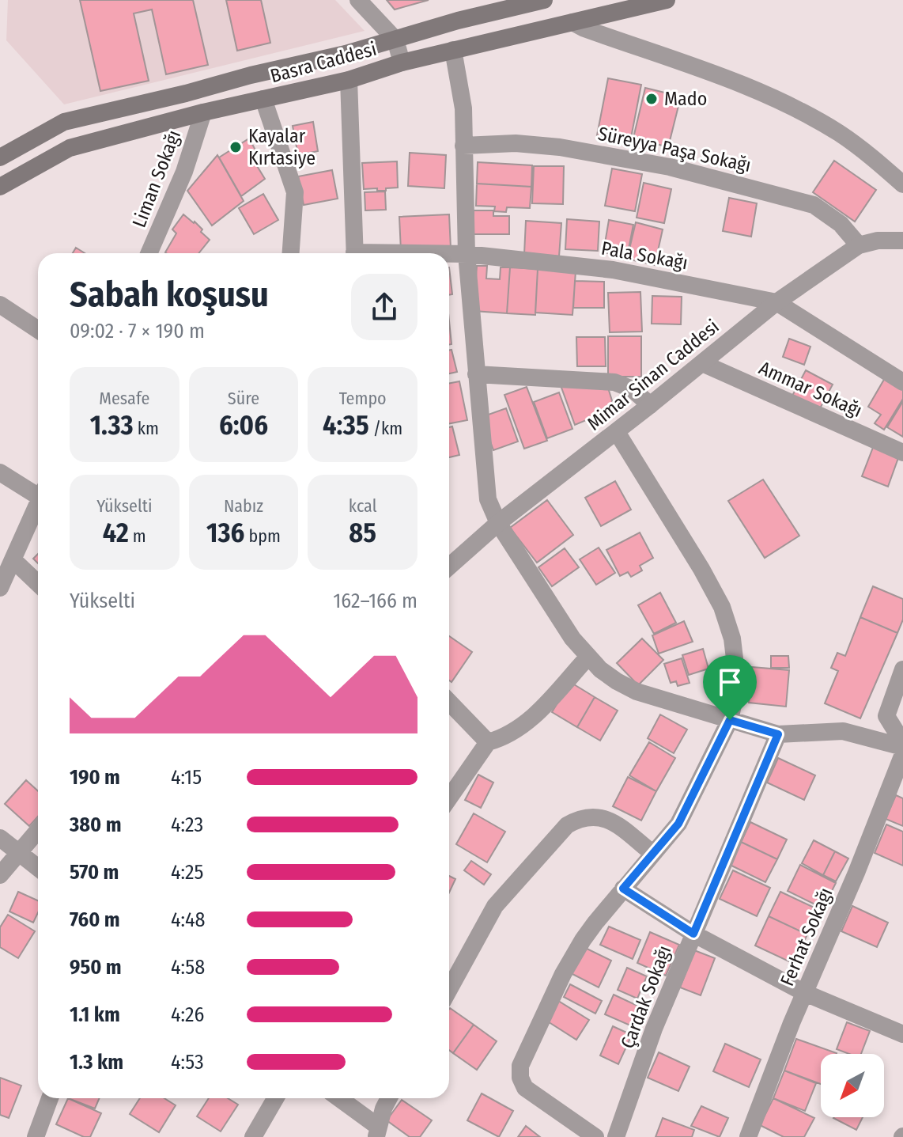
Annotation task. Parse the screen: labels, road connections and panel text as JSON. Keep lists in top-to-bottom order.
{
  "streets": {
    "main road": ["Basra Caddesi"],
    "street": [
      "Süreyya Paşa Sokağı",
      "Liman Sokağı",
      "Pala Sokağı",
      "Mimar Sinan Caddesi",
      "Ammar Sokağı",
      "Ferhat Sokağı",
      "Çardak Sokağı"
    ]
  },
  "crossings": [
    ["Basra Caddesi", "Liman Sokağı"],
    ["Süreyya Paşa Sokağı", "Mimar Sinan Caddesi"],
    ["Pala Sokağı", "Mimar Sinan Caddesi"],
    ["Mimar Sinan Caddesi", "Ammar Sokağı"]
  ],
  "places": ["Mado", "Kayalar Kırtasiye"],
  "north": "bottom left",
  "page": {
    "heading": ["Sabah koşusu", "09:02 · 7 × 190 m"],
    "stats": [
      ["Mesafe", "1.33 km"],
      ["Süre", "6:06"],
      ["Tempo", "4:35 /km"],
      ["Yükselti", "42 m"],
      ["Nabız", "136 bpm"],
      ["kcal", "85"]
    ],
    "chart": ["Yükselti", "162–166 m"],
    "list": [
      {
        "name": "190 m",
        "note": "4:15"
      },
      {
        "name": "380 m",
        "note": "4:23"
      },
      {
        "name": "570 m",
        "note": "4:25"
      },
      {
        "name": "760 m",
        "note": "4:48"
      },
      {
        "name": "950 m",
        "note": "4:58"
      },
      {
        "name": "1.1 km",
        "note": "4:26"
      },
      {
        "name": "1.3 km",
        "note": "4:53"
      }
    ]
  }
}
